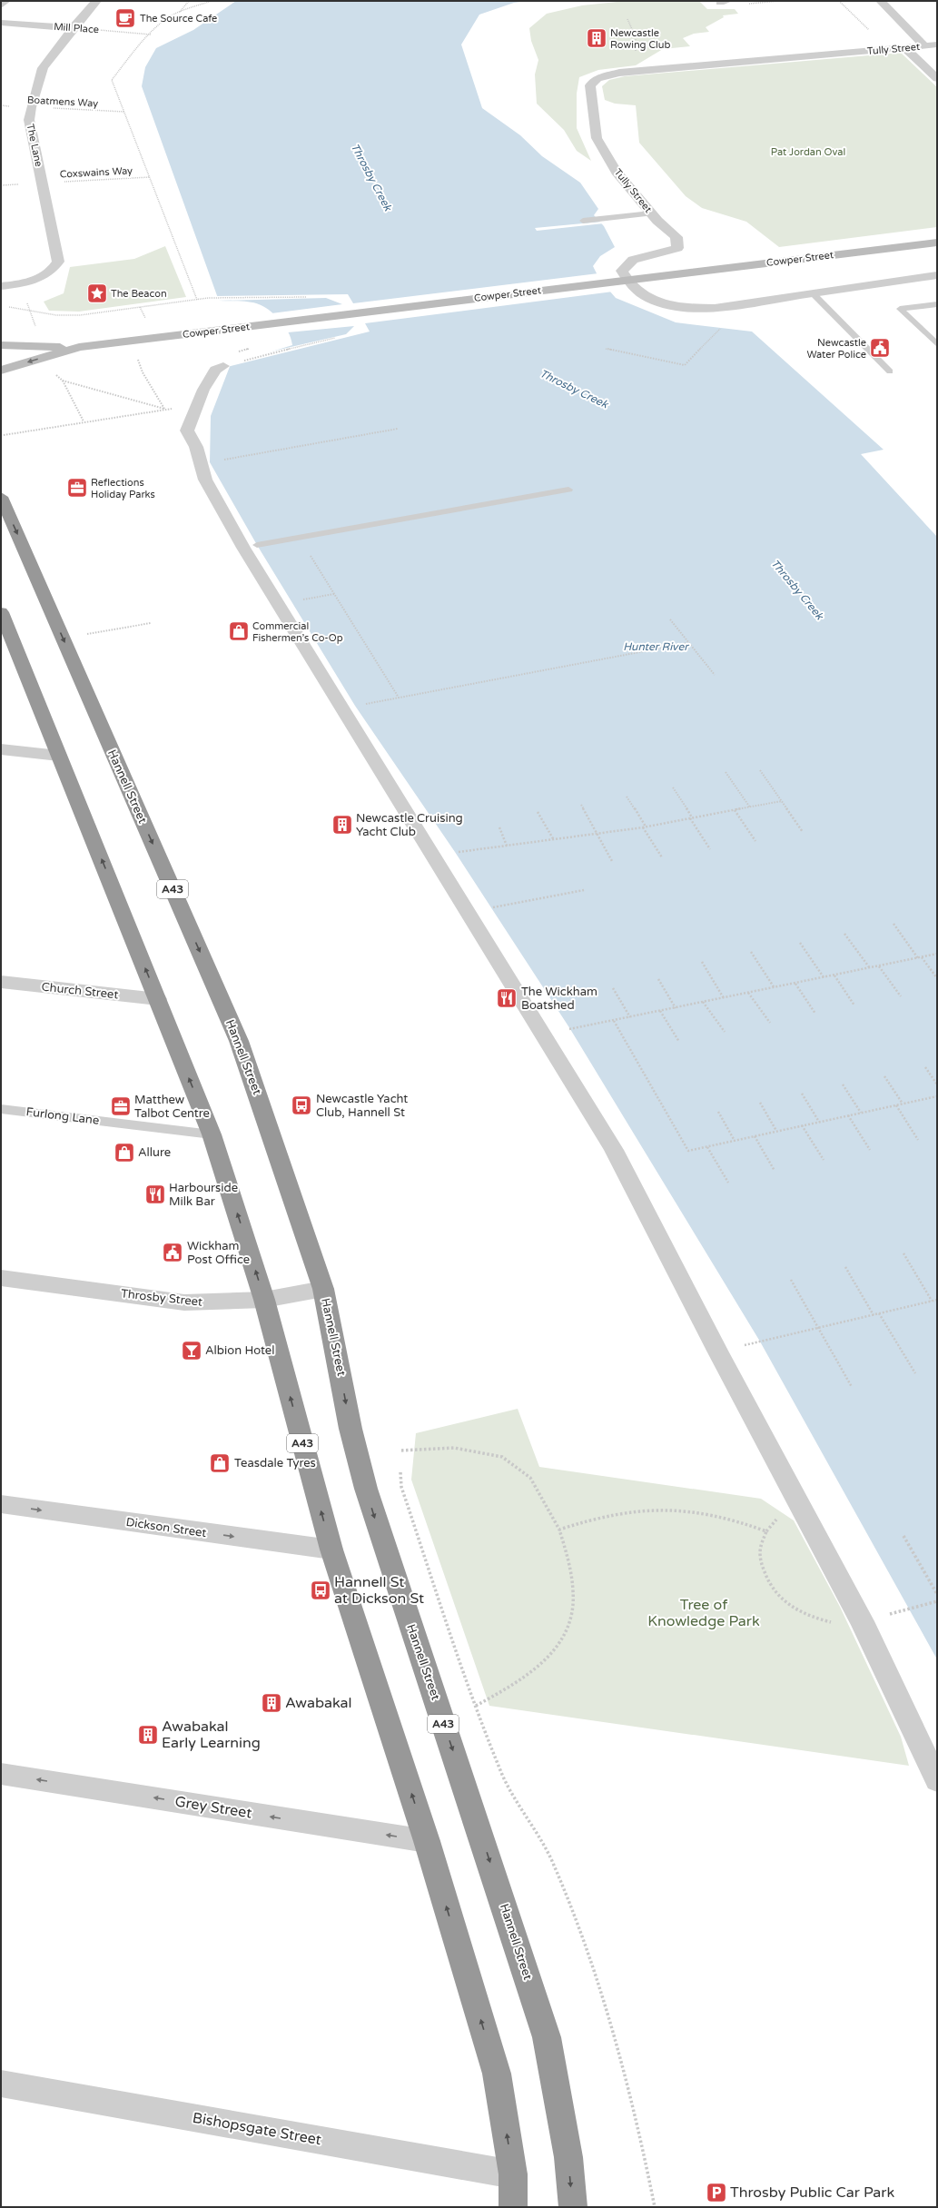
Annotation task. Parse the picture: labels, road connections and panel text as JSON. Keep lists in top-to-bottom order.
{
  "streets": {
    "highway": ["Hannell Street", "A43"],
    "main road": ["Cowper Street"],
    "street": [
      "Mill Place",
      "Tully Street",
      "The Lane",
      "Church Street",
      "Throsby Street",
      "Dickson Street",
      "Grey Street",
      "Bishopsgate Street"
    ],
    "lane": ["Furlong Lane"],
    "path": ["Boatmens Way", "Coxswains Way"]
  },
  "crossings": [
    ["Mill Place", "The Lane"],
    ["Boatmens Way", "The Lane"],
    ["The Lane", "Coxswains Way"],
    ["Hannell Street", "Throsby Street"],
    ["A43", "Church Street"],
    ["A43", "Furlong Lane"],
    ["A43", "Throsby Street"],
    ["A43", "Dickson Street"],
    ["A43", "Grey Street"],
    ["A43", "Bishopsgate Street"]
  ],
  "one_way": ["Dickson Street", "Grey Street"],
  "water": ["Throsby Creek", "Hunter River"],
  "parks": ["Pat Jordan Oval", "Tree of Knowledge Park"],
  "places": {
    "cafe": ["The Source Cafe"],
    "building": [
      "Newcastle Rowing Club",
      "Newcastle Cruising Yacht Club",
      "Awabakal",
      "Awabakal Early Learning"
    ],
    "place": ["The Beacon"],
    "public building": ["Newcastle Water Police", "Wickham Post Office"],
    "office": ["Reflections Holiday Parks", "Matthew Talbot Centre"],
    "shop": ["Commercial Fishermen’s Co-Op", "Allure", "Teasdale Tyres"],
    "restaurant": ["The Wickham Boatshed", "Harbourside Milk Bar"],
    "bus stop": ["Newcastle Yacht Club, Hannell St", "Hannell St at Dickson St"],
    "bar": ["Albion Hotel"],
    "parking": ["Throsby Public Car Park"]
  }
}
